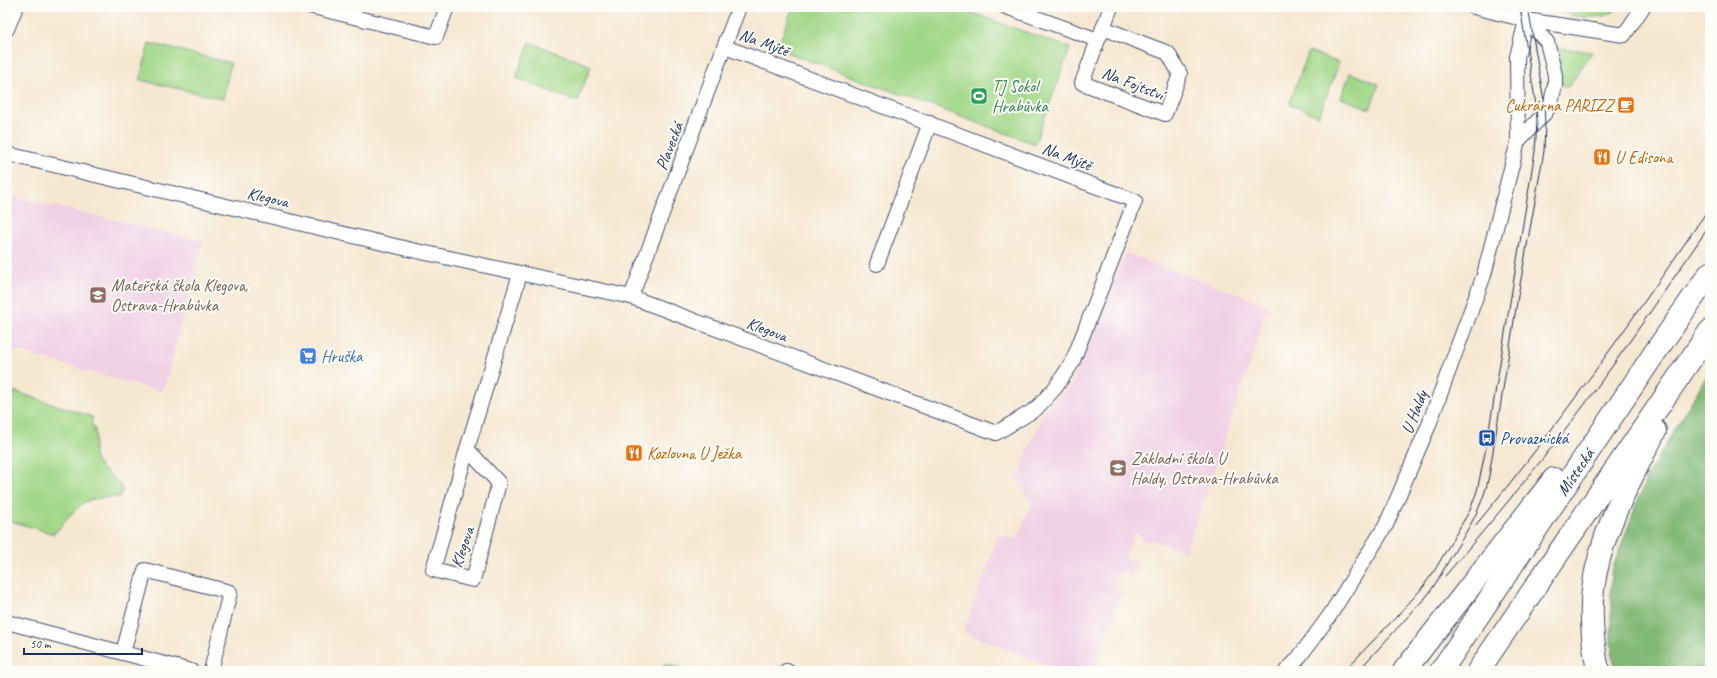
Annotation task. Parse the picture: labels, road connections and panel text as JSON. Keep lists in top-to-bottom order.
{
  "streets": {
    "highway": ["Místecká"],
    "street": [
      "Na Mýtě",
      "Na Fojtství",
      "Plavecká",
      "Klegova",
      "U Haldy"
    ]
  },
  "crossings": [
    ["Na Mýtě", "Plavecká"],
    ["Na Mýtě", "Klegova"],
    ["Plavecká", "Klegova"]
  ],
  "places": {
    "sports": ["TJ Sokol Hrabůvka"],
    "cafe": ["Cukrárna PARIZZ"],
    "restaurant": ["U Edisona", "Kozlovna U Ježka"],
    "school or university": ["Mateřská škola Klegova, Ostrava-Hrabůvka", "Základní škola U Haldy, Ostrava-Hrabůvka"],
    "supermarket": ["Hruška"],
    "bus stop": ["Provaznická"]
  },
  "scale_bar": "50 m"
}
